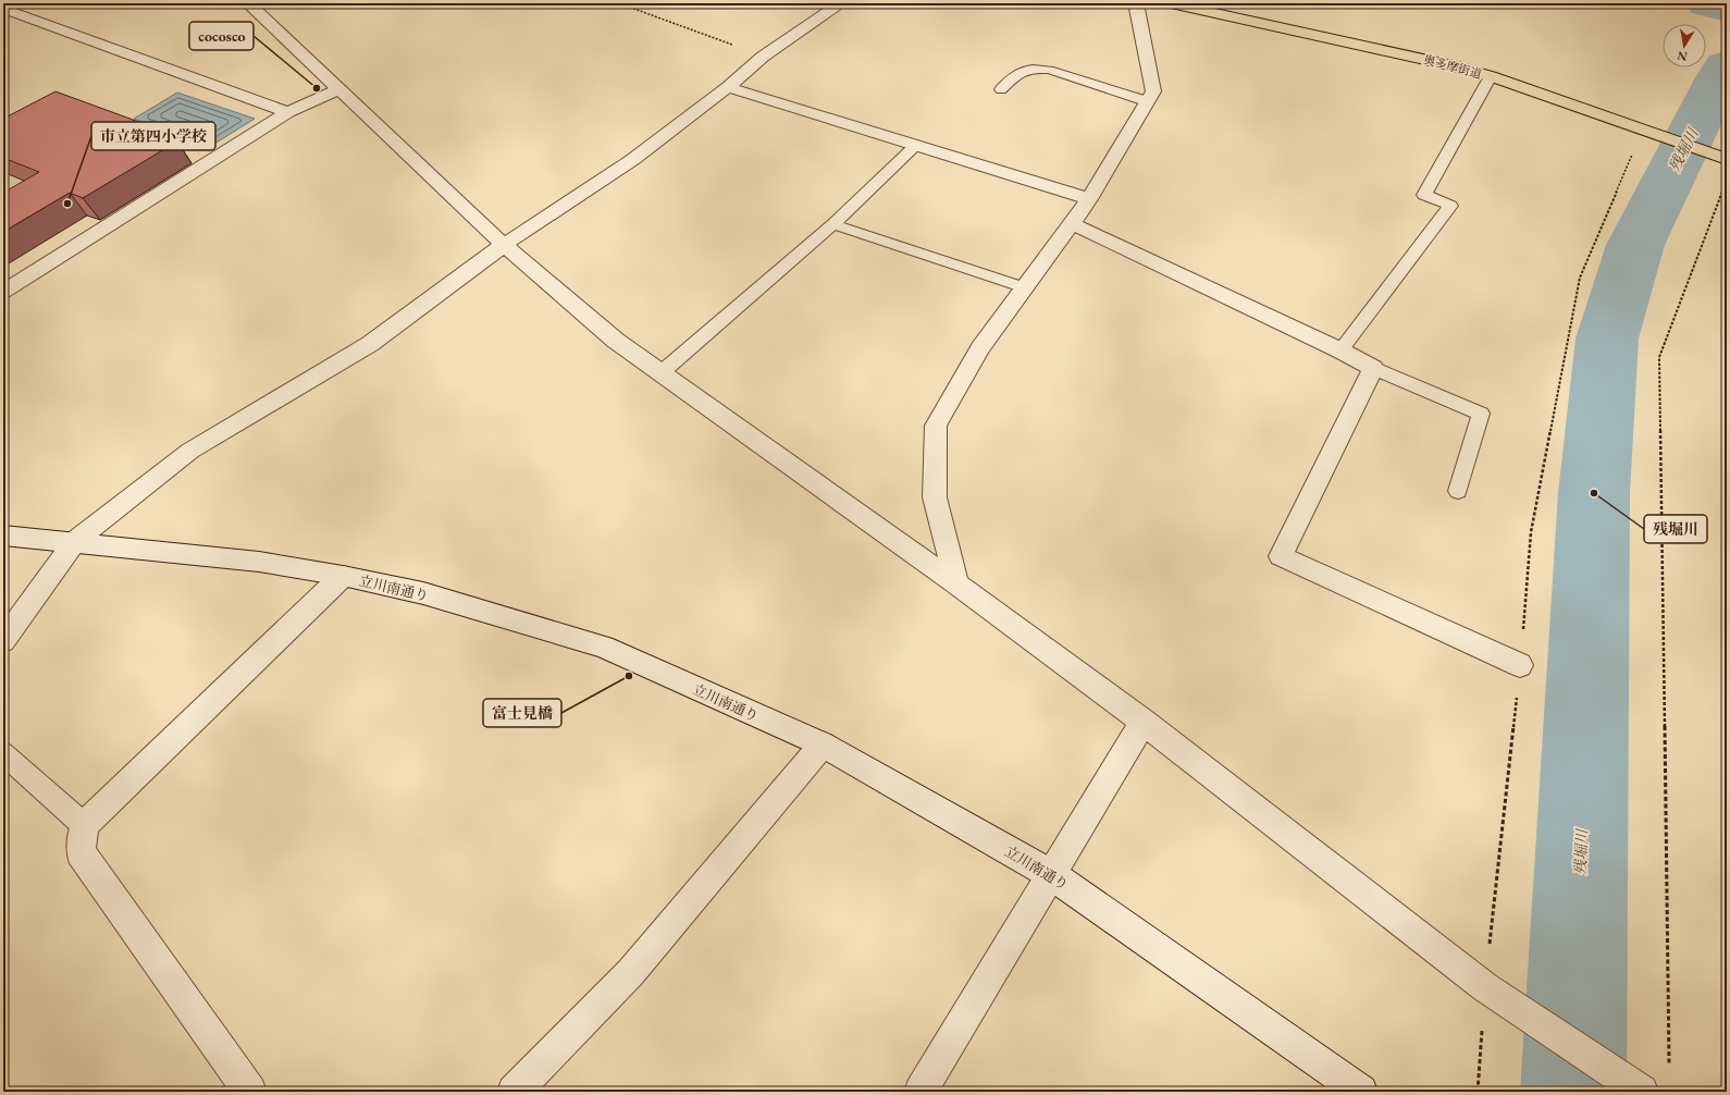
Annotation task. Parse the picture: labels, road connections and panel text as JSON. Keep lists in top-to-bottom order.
{
  "streets": {
    "main road": ["奥多摩街道"],
    "street": ["立川南通り"]
  },
  "water": ["残堀川"],
  "places": [
    "cocosco",
    "市立第四小学校",
    "残堀川",
    "富士見橋"
  ],
  "north": "bottom"
}
